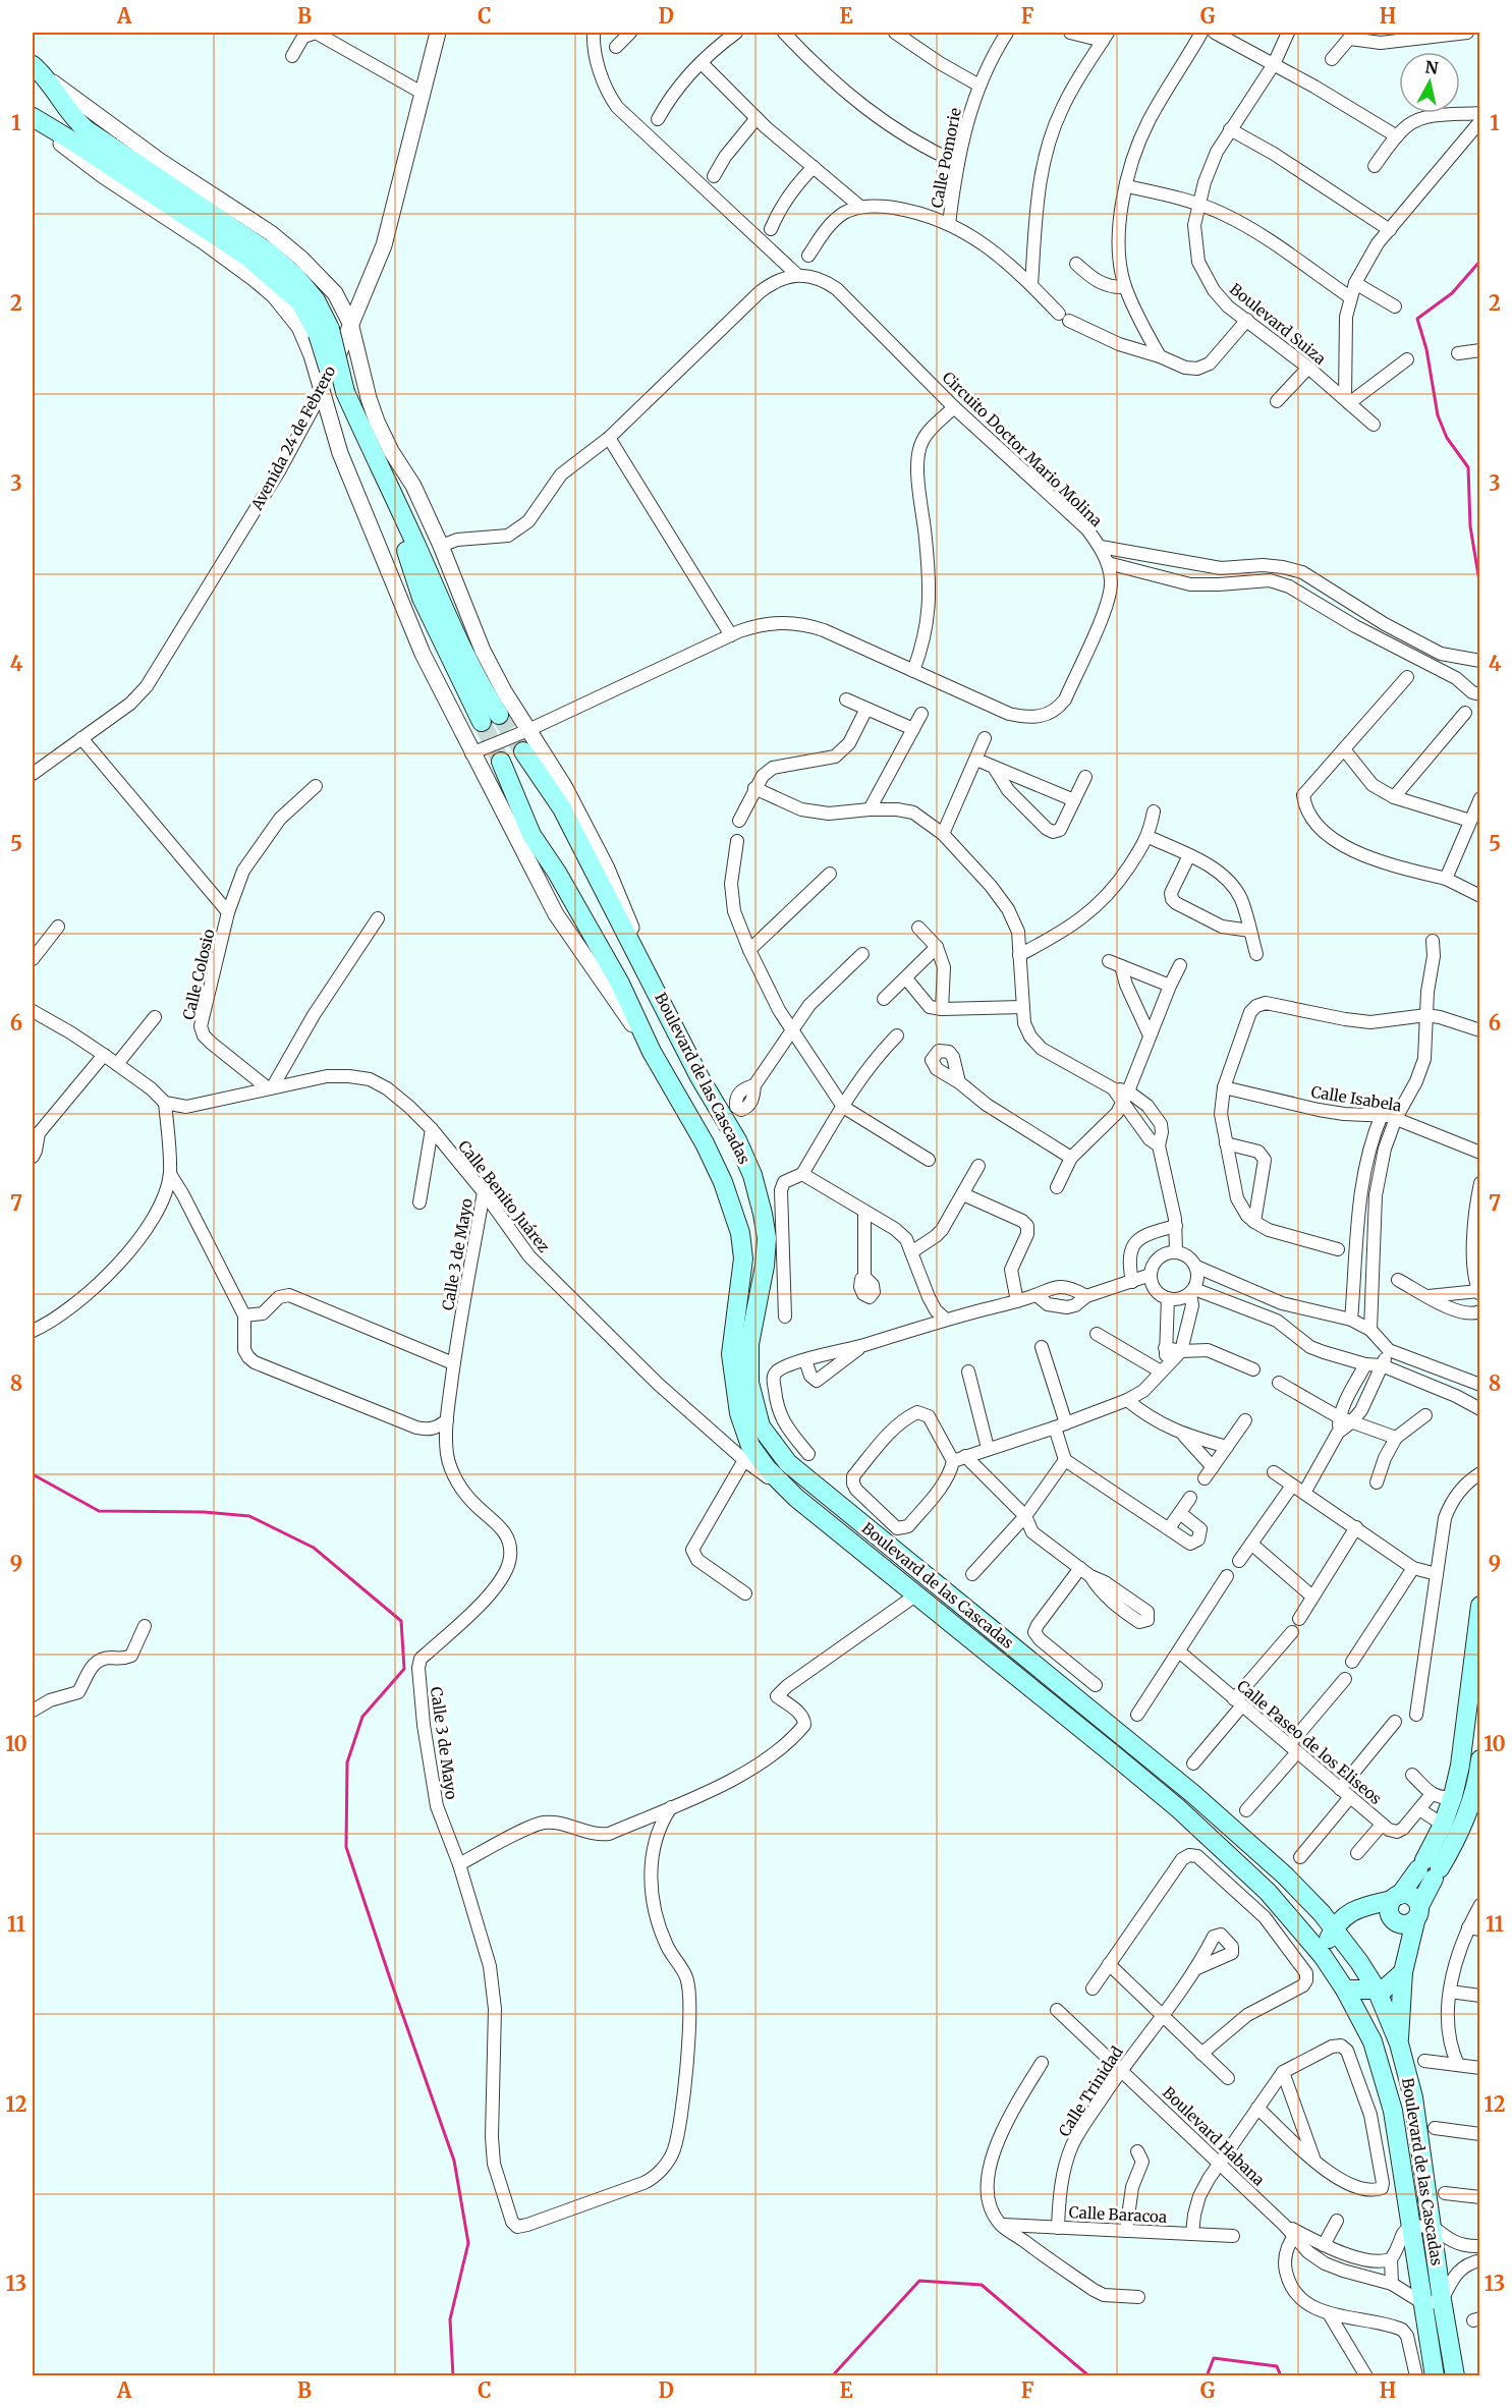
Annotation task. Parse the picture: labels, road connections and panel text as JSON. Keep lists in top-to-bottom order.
{
  "streets": {
    "main road": ["Boulevard de las Cascadas"],
    "street": [
      "Calle Pomorie",
      "Boulevard Suiza",
      "Avenida 24 de Febrero",
      "Circuito Doctor Mario Molina",
      "Calle Colosio",
      "Calle Isabela",
      "Calle Benito Juárez",
      "Calle 3 de Mayo",
      "Calle Paseo de los Eliseos",
      "Calle Trinidad",
      "Boulevard Habana",
      "Calle Baracoa"
    ]
  },
  "crossings": [
    ["Avenida 24 de Febrero", "Boulevard de las Cascadas"],
    ["Circuito Doctor Mario Molina", "Boulevard de las Cascadas"],
    ["Calle Colosio", "Calle Benito Juárez"],
    ["Boulevard de las Cascadas", "Calle Benito Juárez"],
    ["Boulevard de las Cascadas", "Boulevard Habana"],
    ["Calle Benito Juárez", "Calle 3 de Mayo"],
    ["Calle Trinidad", "Boulevard Habana"],
    ["Calle Trinidad", "Calle Baracoa"]
  ],
  "north": "top",
  "grid": {
    "columns": [
      "A",
      "B",
      "C",
      "D",
      "E",
      "F",
      "G",
      "H"
    ],
    "rows": [
      "1",
      "2",
      "3",
      "4",
      "5",
      "6",
      "7",
      "8",
      "9",
      "10",
      "11",
      "12",
      "13"
    ]
  }
}
